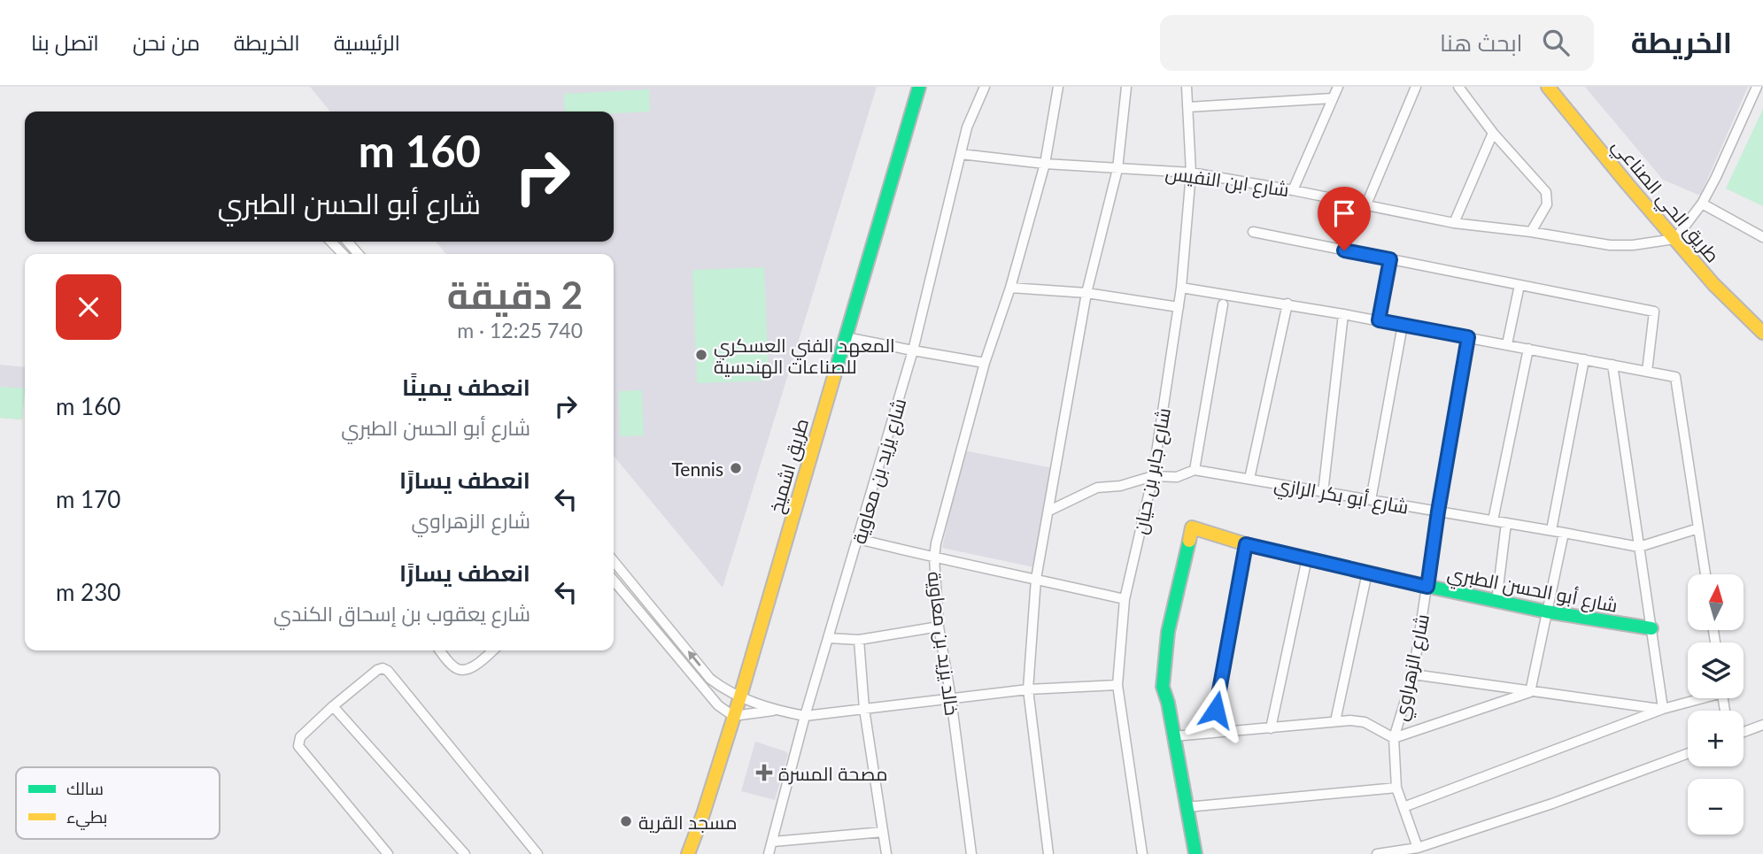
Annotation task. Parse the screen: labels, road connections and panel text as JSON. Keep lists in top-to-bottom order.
{
  "streets": {
    "main road": ["طريق الحي الصناعي", "طريق اشميخ", "شارع أبو الحسن الطبري"],
    "street": [
      "شارع ابن النفيس",
      "شارع يزيد بن معاوية",
      "شارع جابر بن حيان",
      "شارع أبو بكر الرازي",
      "خالد يزيد بن معاوية",
      "شارع الزهراوي"
    ]
  },
  "crossings": [
    ["شارع ابن النفيس", "طريق الحي الصناعي"],
    ["شارع ابن النفيس", "شارع يزيد بن معاوية"],
    ["شارع ابن النفيس", "شارع جابر بن حيان"],
    ["شارع ابن النفيس", "خالد يزيد بن معاوية"],
    ["شارع جابر بن حيان", "شارع أبو بكر الرازي"],
    ["شارع أبو بكر الرازي", "شارع الزهراوي"],
    ["شارع أبو الحسن الطبري", "شارع الزهراوي"]
  ],
  "places": {
    "other": ["المعهد الفني العسكري للصناعات الهندسية", "Tennis", "مسجد القرية"],
    "health": ["مصحة المسرة"]
  },
  "legend": ["سالك", "بطيء"],
  "north": "top",
  "page": {
    "header": "الخريطة",
    "search": "ابحث هنا",
    "nav": [
      "الرئيسية",
      "الخريطة",
      "من نحن",
      "اتصل بنا"
    ],
    "turn": ["160 m", "شارع أبو الحسن الطبري"],
    "heading": ["2 دقيقة", "740 m · 12:25"],
    "list": [
      {
        "name": "انعطف يمينًا",
        "note": "شارع أبو الحسن الطبري",
        "value": "160 m"
      },
      {
        "name": "انعطف يسارًا",
        "note": "شارع الزهراوي",
        "value": "170 m"
      },
      {
        "name": "انعطف يسارًا",
        "note": "شارع يعقوب بن إسحاق الكندي",
        "value": "230 m"
      }
    ],
    "map_buttons": ["+", "−"]
  }
}
